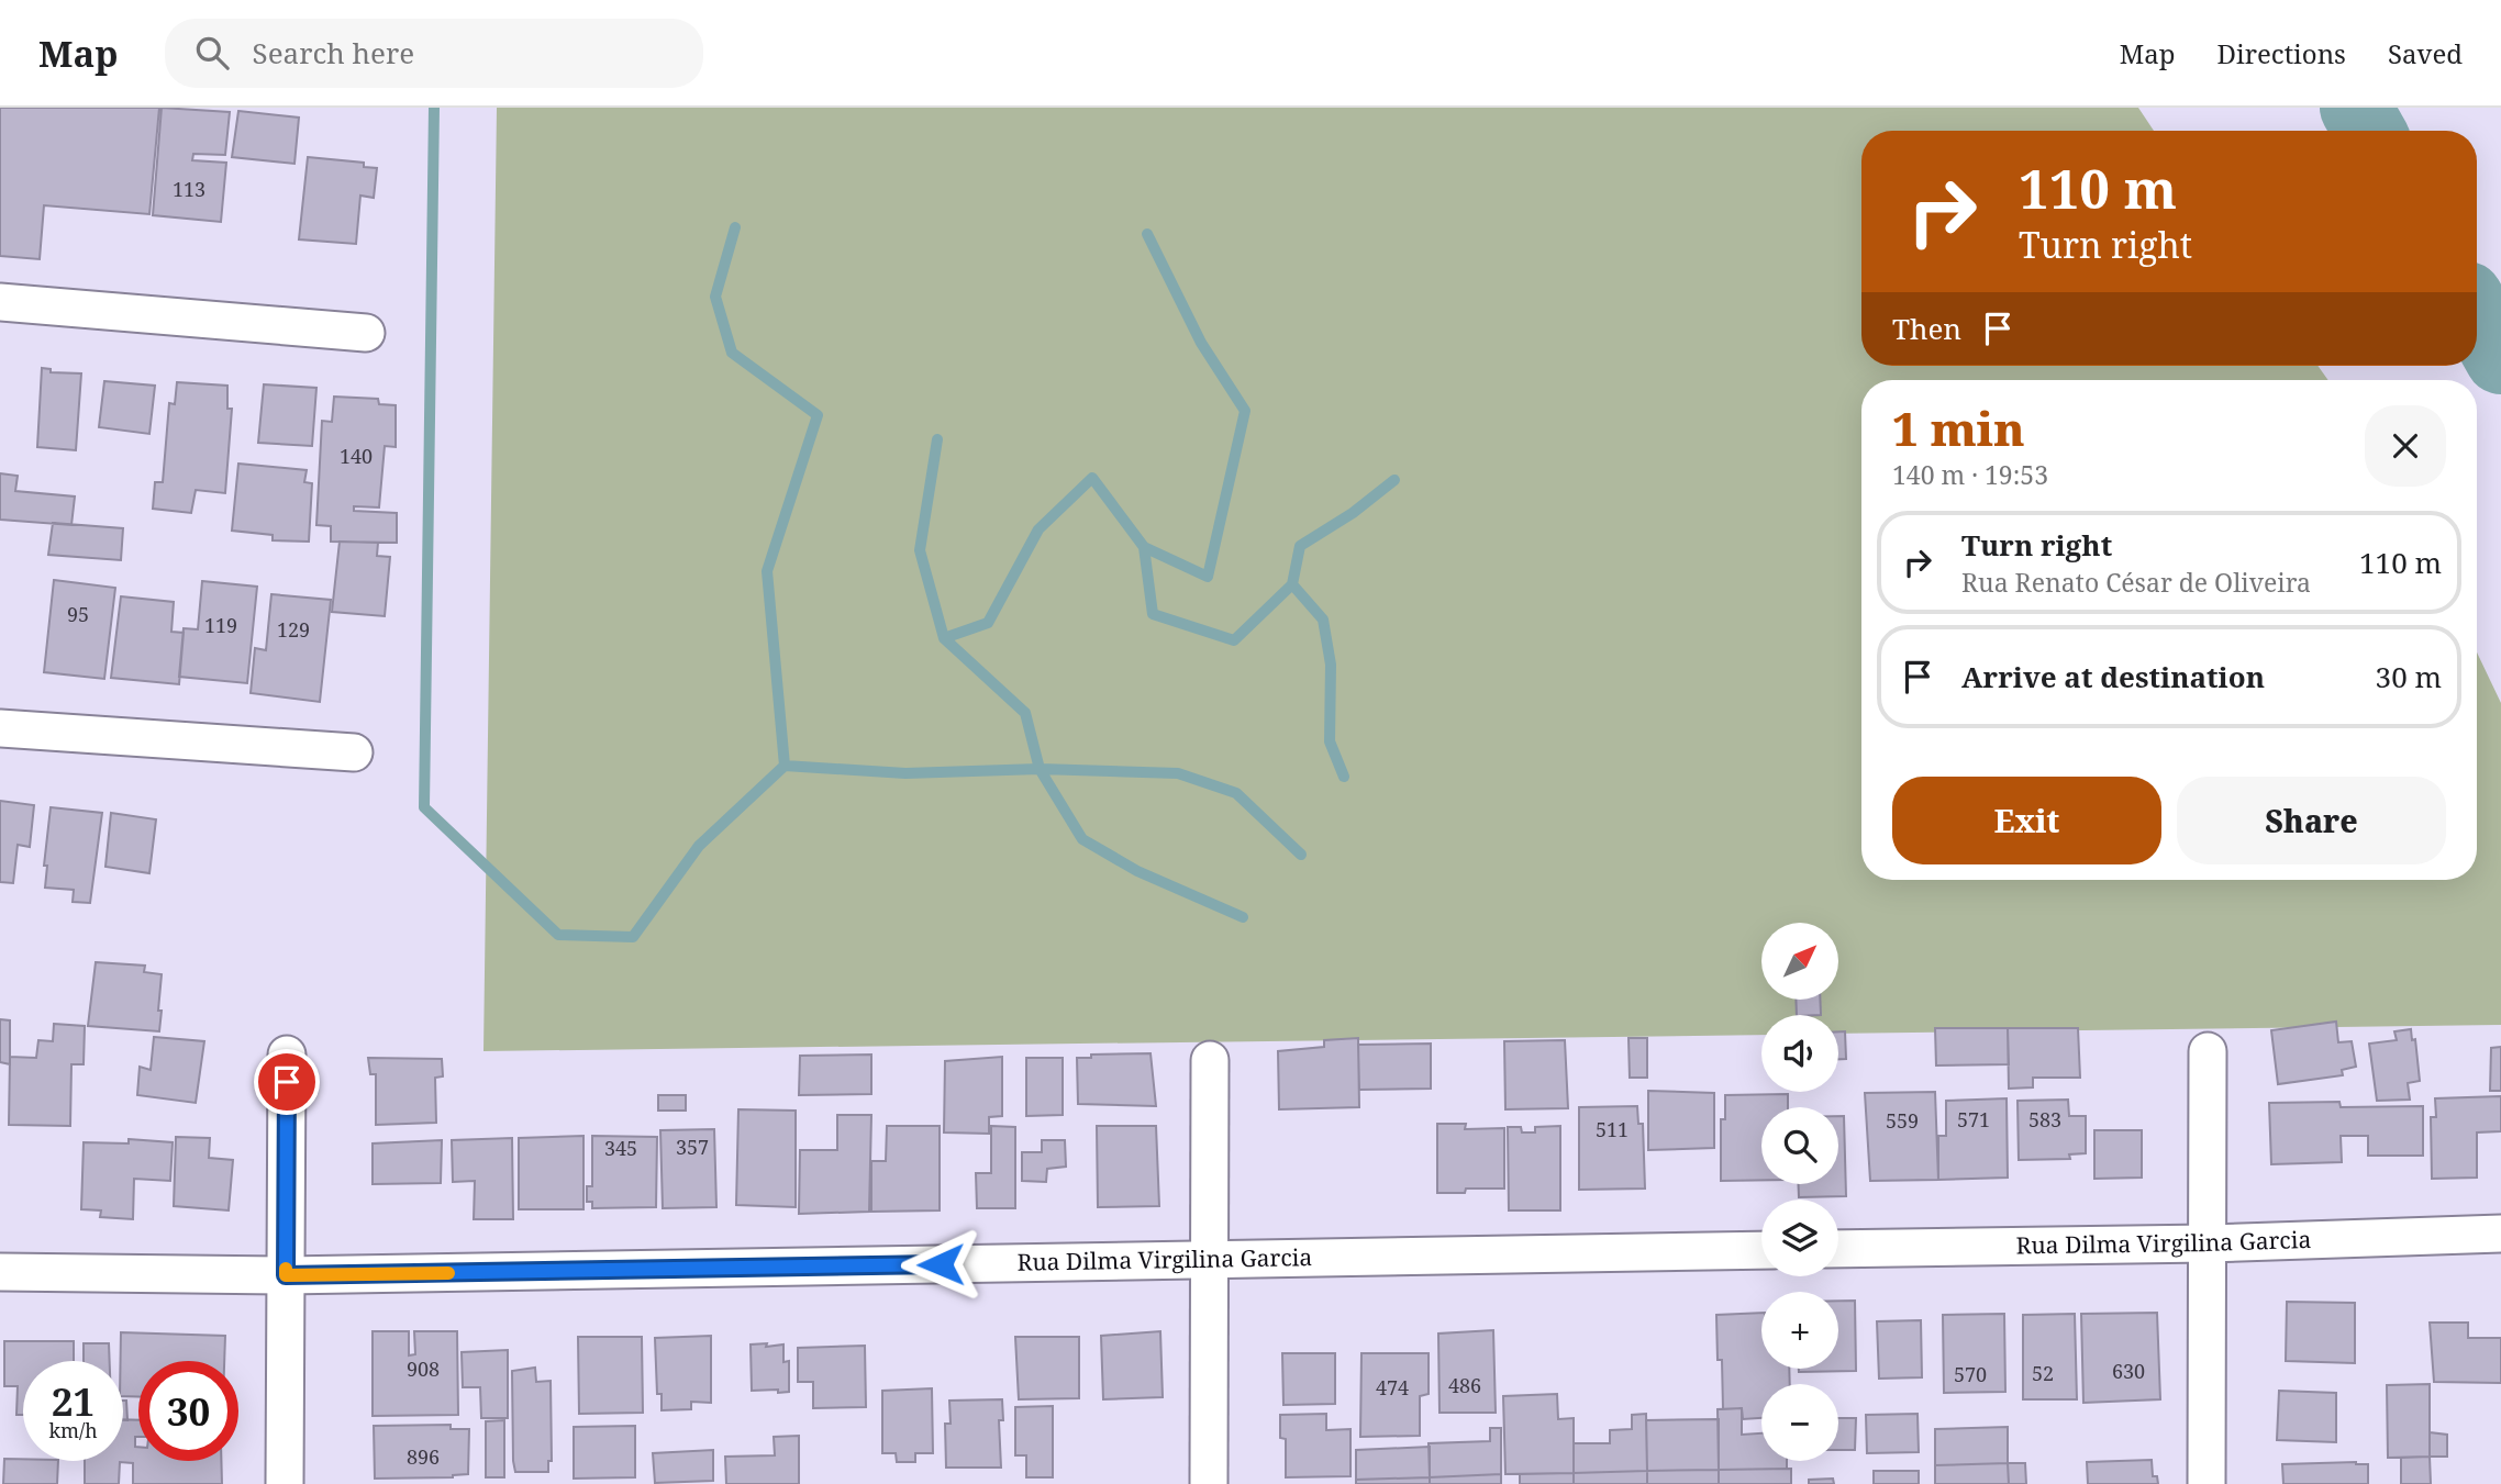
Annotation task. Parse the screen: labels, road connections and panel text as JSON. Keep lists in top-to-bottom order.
{
  "streets": {
    "street": ["Rua Dilma Virgilina Garcia"]
  },
  "house_numbers": [
    "113",
    "140",
    "95",
    "119",
    "129",
    "571",
    "583",
    "559",
    "511",
    "357",
    "345",
    "908",
    "630",
    "52",
    "570",
    "486",
    "474",
    "896"
  ],
  "north": "top right",
  "page": {
    "header": "Map",
    "search": "Search here",
    "nav": ["Map", "Directions", "Saved"],
    "turn": ["110 m", "Turn right"],
    "then": "Then",
    "heading": ["1 min", "140 m · 19:53"],
    "list": [
      {
        "name": "Turn right",
        "note": "Rua Renato César de Oliveira",
        "value": "110 m"
      },
      {
        "name": "Arrive at destination",
        "value": "30 m"
      }
    ],
    "buttons": ["Exit", "Share"],
    "map_buttons": ["+", "−"],
    "speed": "21 km/h",
    "limit": "30"
  }
}
